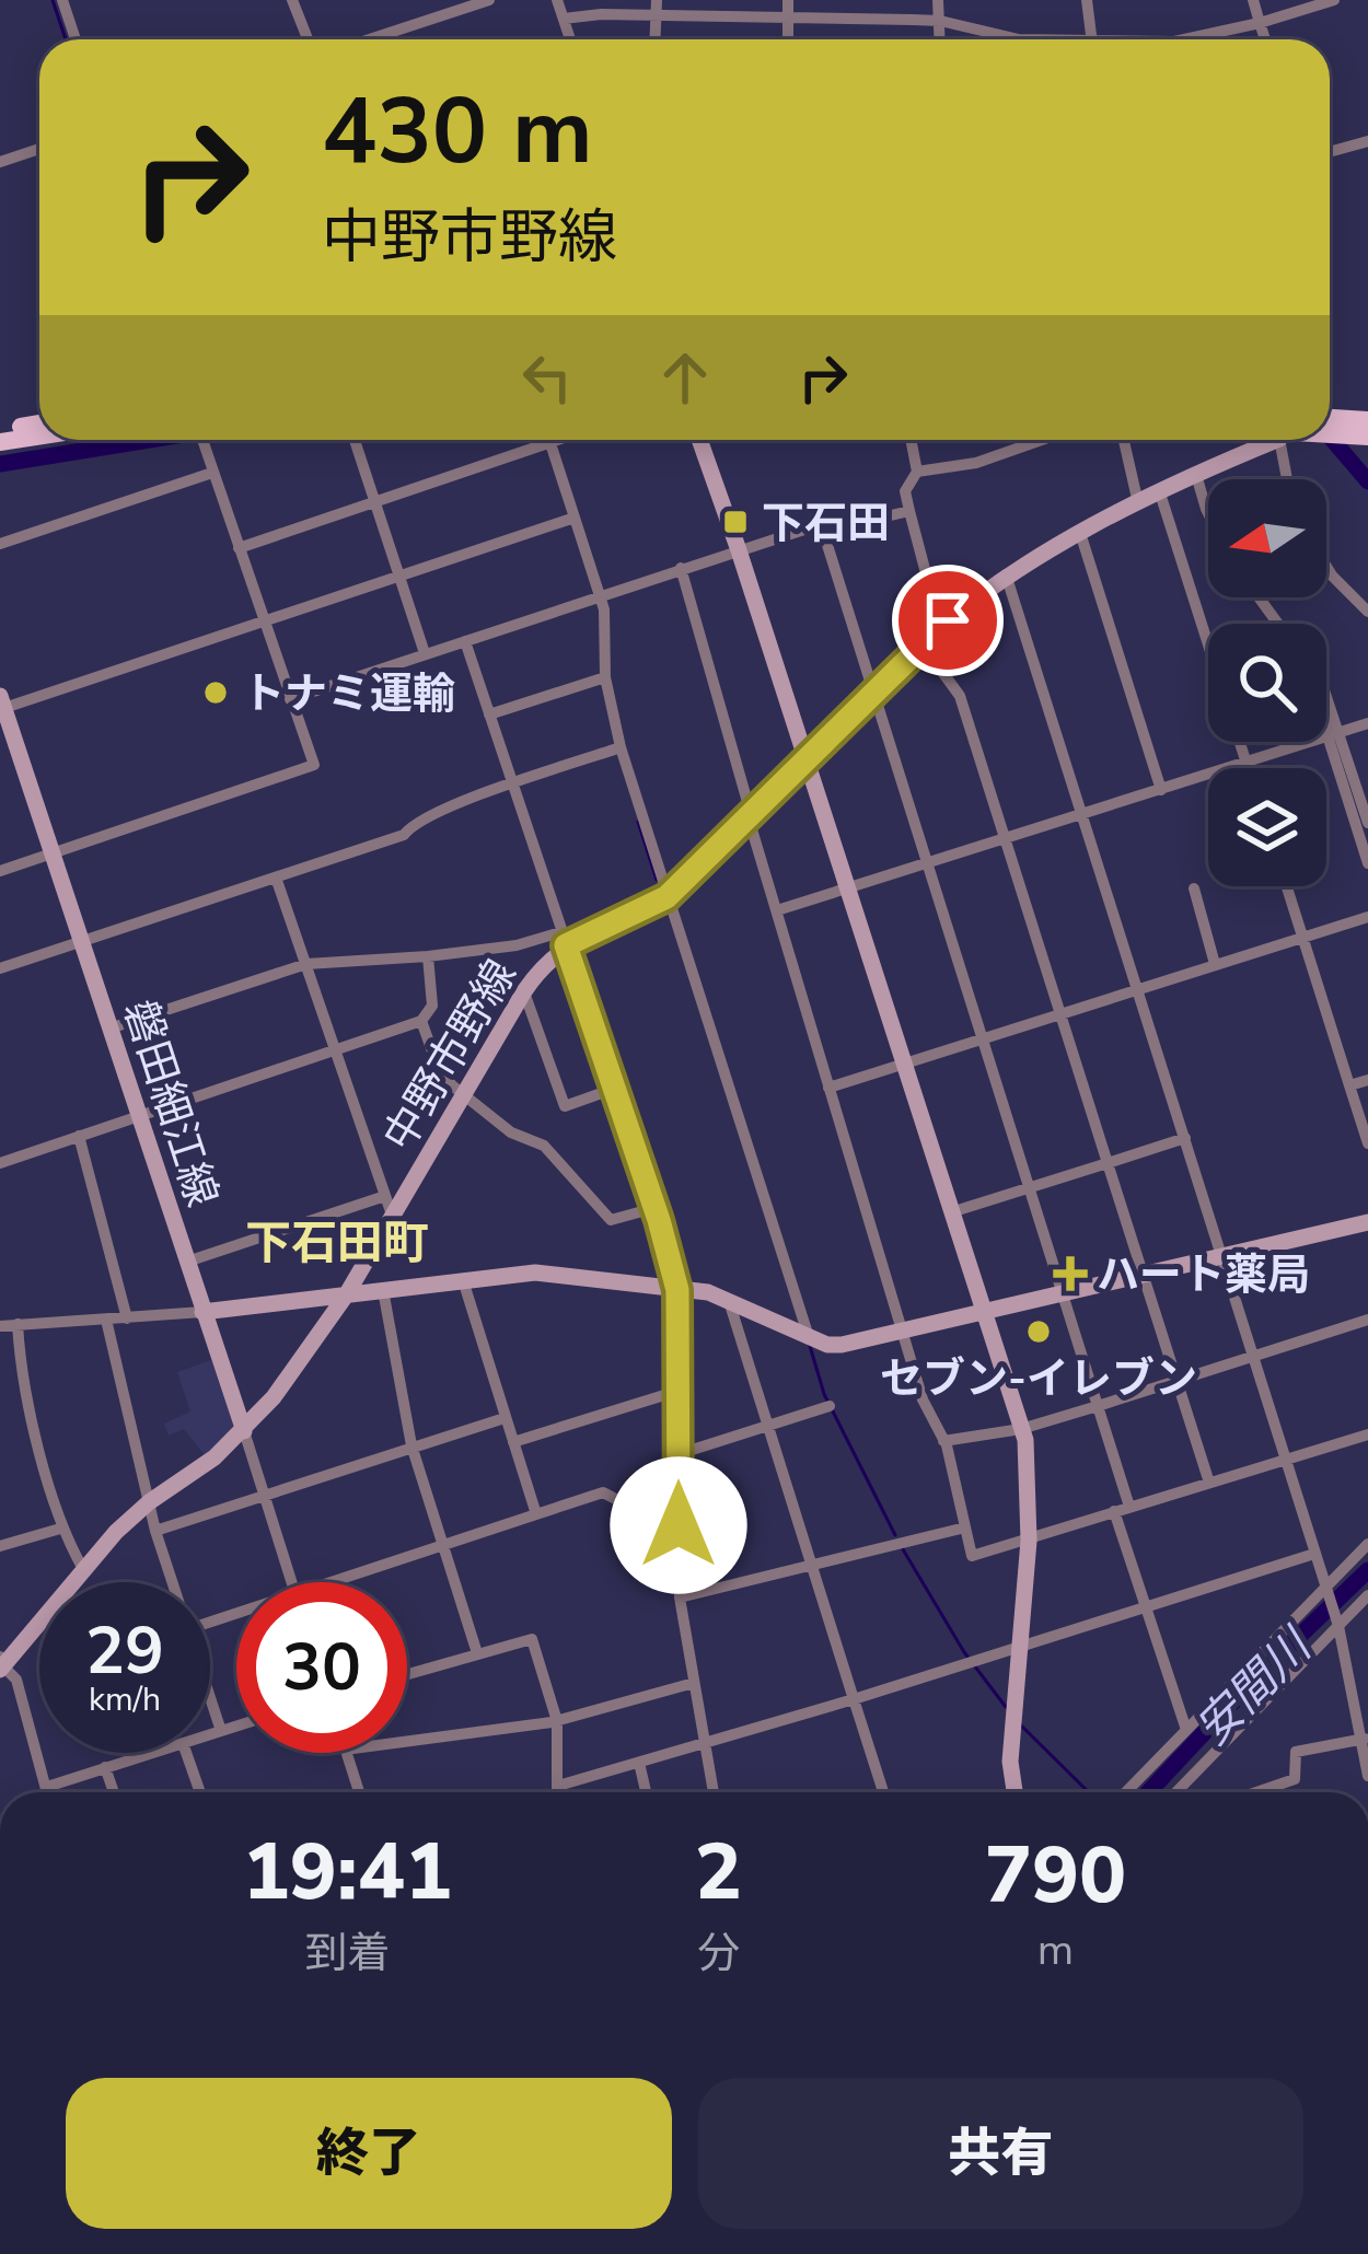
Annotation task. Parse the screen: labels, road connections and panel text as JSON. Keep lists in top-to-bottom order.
{
  "streets": {
    "street": ["中野市野線", "磐田細江線"]
  },
  "crossings": [
    ["中野市野線", "磐田細江線"]
  ],
  "districts": ["下石田町"],
  "water": ["安間川"],
  "places": {
    "transit": ["下石田"],
    "other": ["トナミ運輸", "セブン-イレブン"],
    "health": ["ハート薬局"]
  },
  "north": "left",
  "page": {
    "turn": ["430 m", "中野市野線"],
    "speed": "29 km/h",
    "limit": "30",
    "eta": [
      "19:41",
      "到着",
      "2",
      "分",
      "790",
      "m"
    ],
    "buttons": ["終了", "共有"]
  }
}
